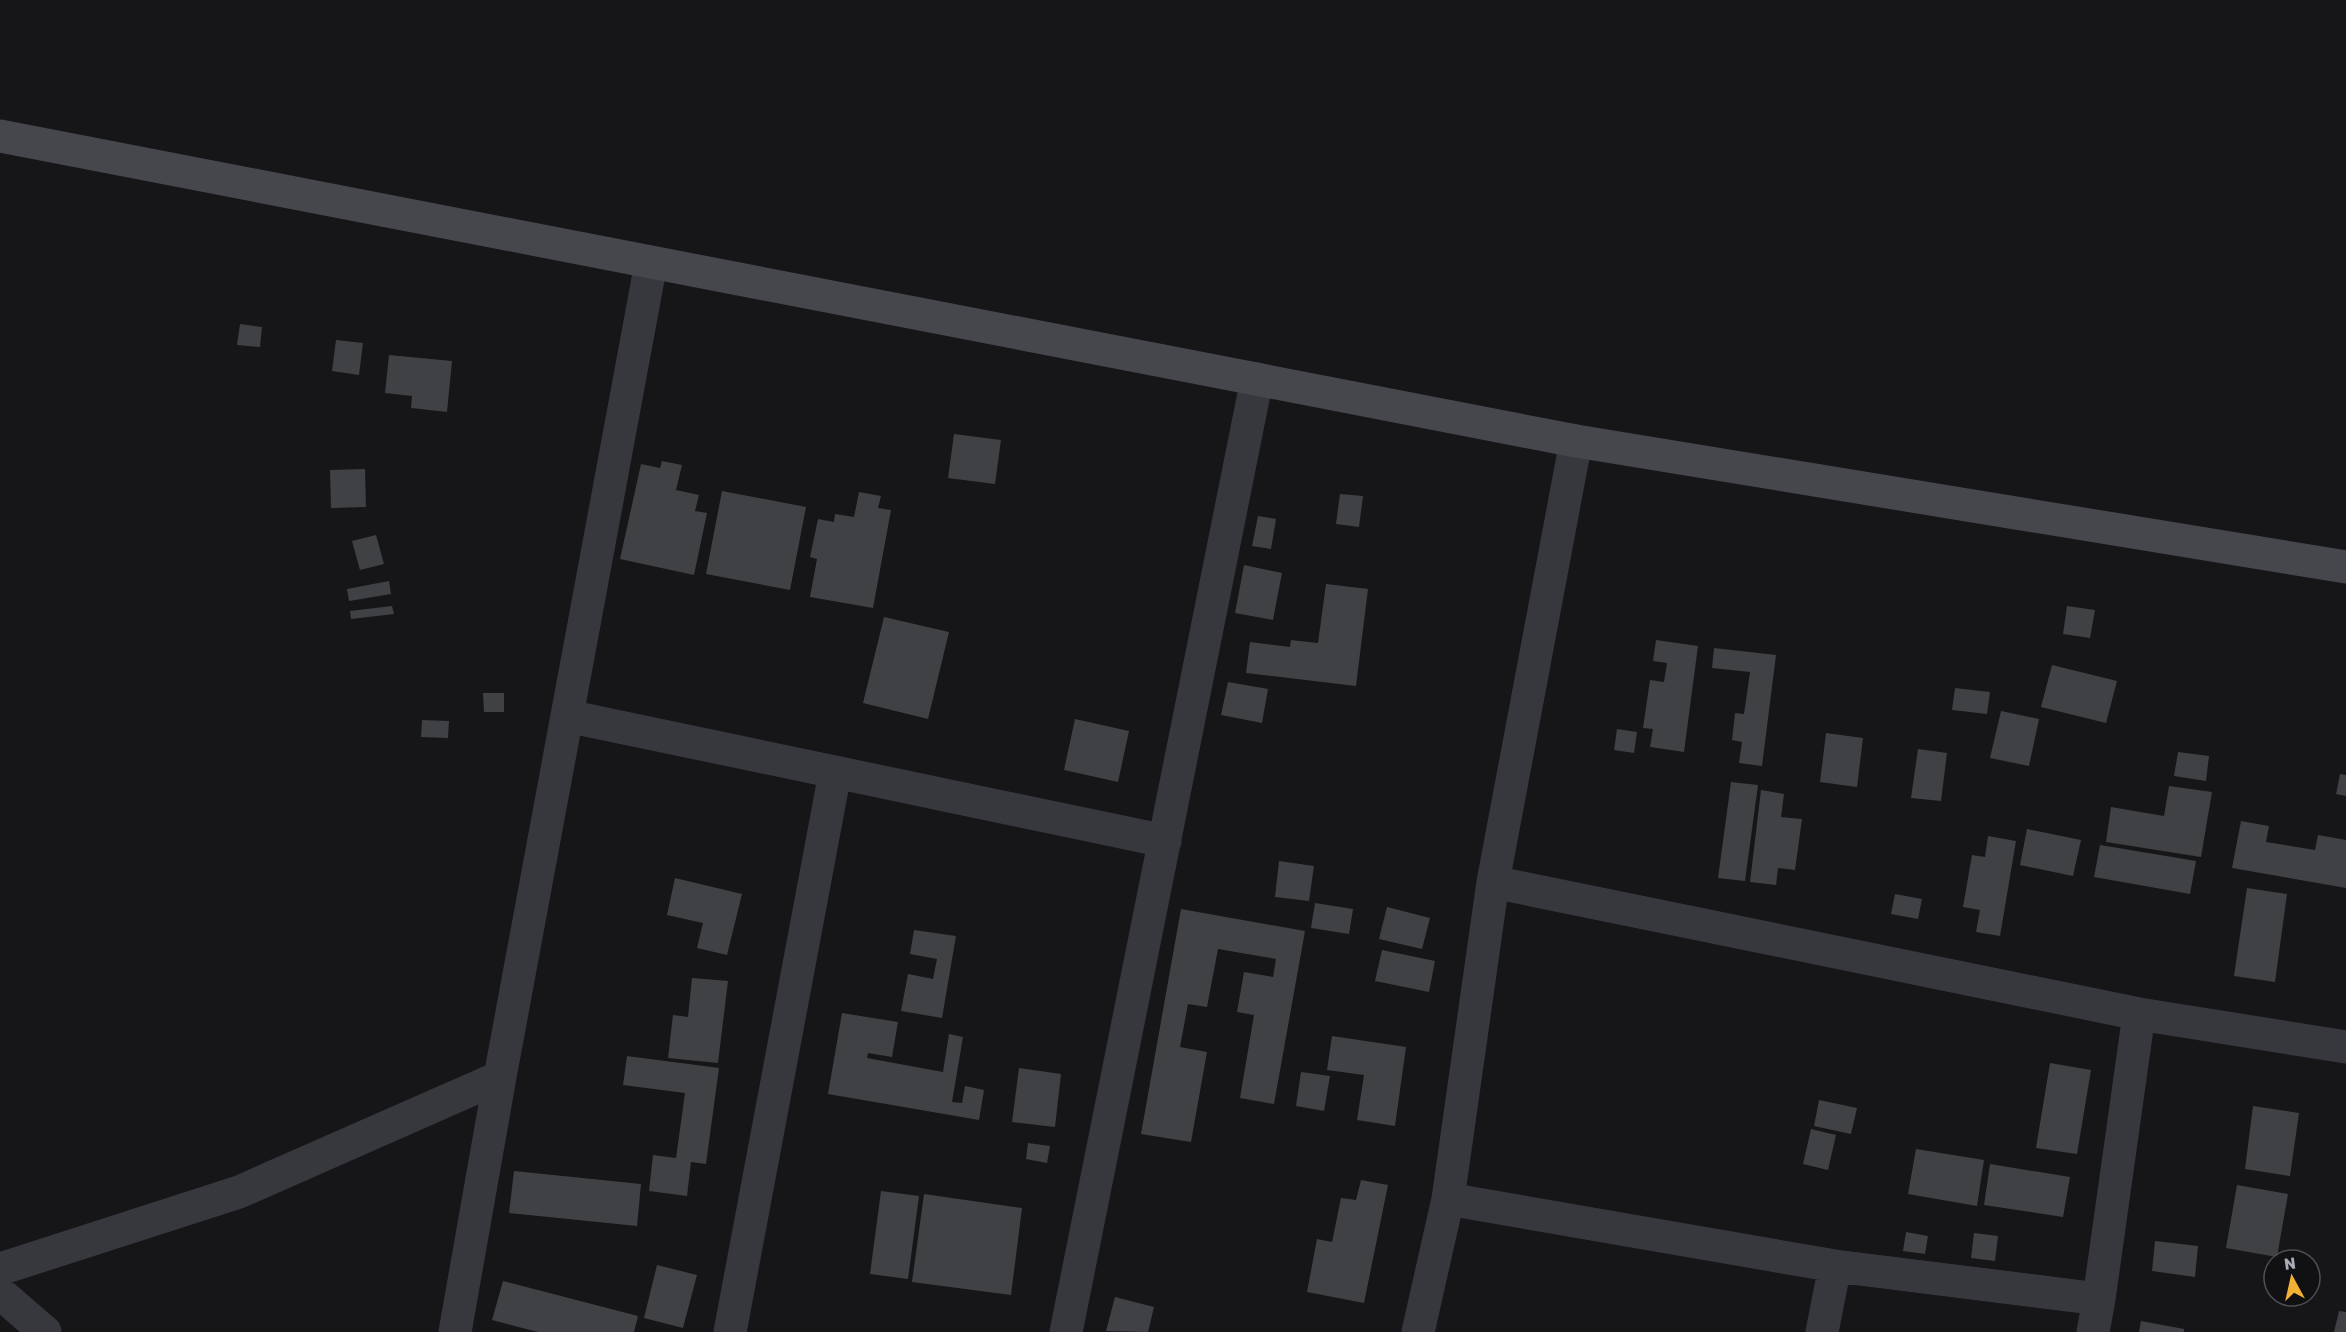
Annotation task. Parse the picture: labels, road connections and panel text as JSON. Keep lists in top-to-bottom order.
{
  "north": "top"
}
